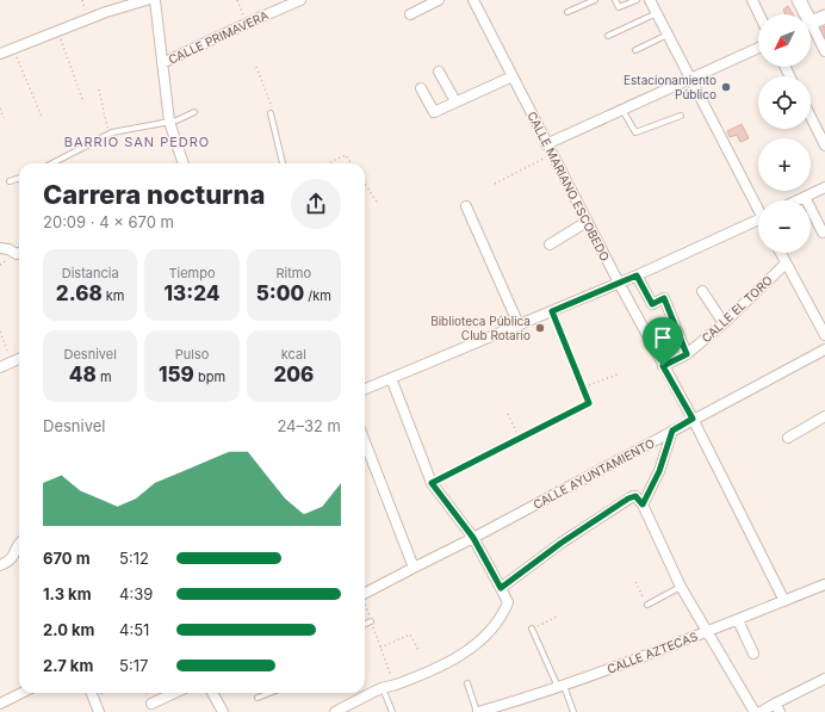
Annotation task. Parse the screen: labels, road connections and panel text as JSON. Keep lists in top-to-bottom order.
{
  "streets": {
    "street": [
      "CALLE PRIMAVERA",
      "CALLE MARIANO ESCOBEDO",
      "CALLE EL TORO",
      "CALLE AYUNTAMIENTO",
      "CALLE AZTECAS"
    ]
  },
  "crossings": [
    ["CALLE MARIANO ESCOBEDO", "CALLE EL TORO"],
    ["CALLE MARIANO ESCOBEDO", "CALLE AYUNTAMIENTO"],
    ["CALLE MARIANO ESCOBEDO", "CALLE AZTECAS"]
  ],
  "districts": ["BARRIO SAN PEDRO"],
  "places": ["Estacionamiento Público", "Biblioteca Pública Club Rotario"],
  "north": "bottom left",
  "page": {
    "map_buttons": ["+", "−"],
    "heading": ["Carrera nocturna", "20:09 · 4 × 670 m"],
    "stats": [
      ["Distancia", "2.68 km"],
      ["Tiempo", "13:24"],
      ["Ritmo", "5:00 /km"],
      ["Desnivel", "48 m"],
      ["Pulso", "159 bpm"],
      ["kcal", "206"]
    ],
    "chart": ["Desnivel", "24–32 m"],
    "list": [
      {
        "name": "670 m",
        "note": "5:12"
      },
      {
        "name": "1.3 km",
        "note": "4:39"
      },
      {
        "name": "2.0 km",
        "note": "4:51"
      },
      {
        "name": "2.7 km",
        "note": "5:17"
      }
    ]
  }
}
